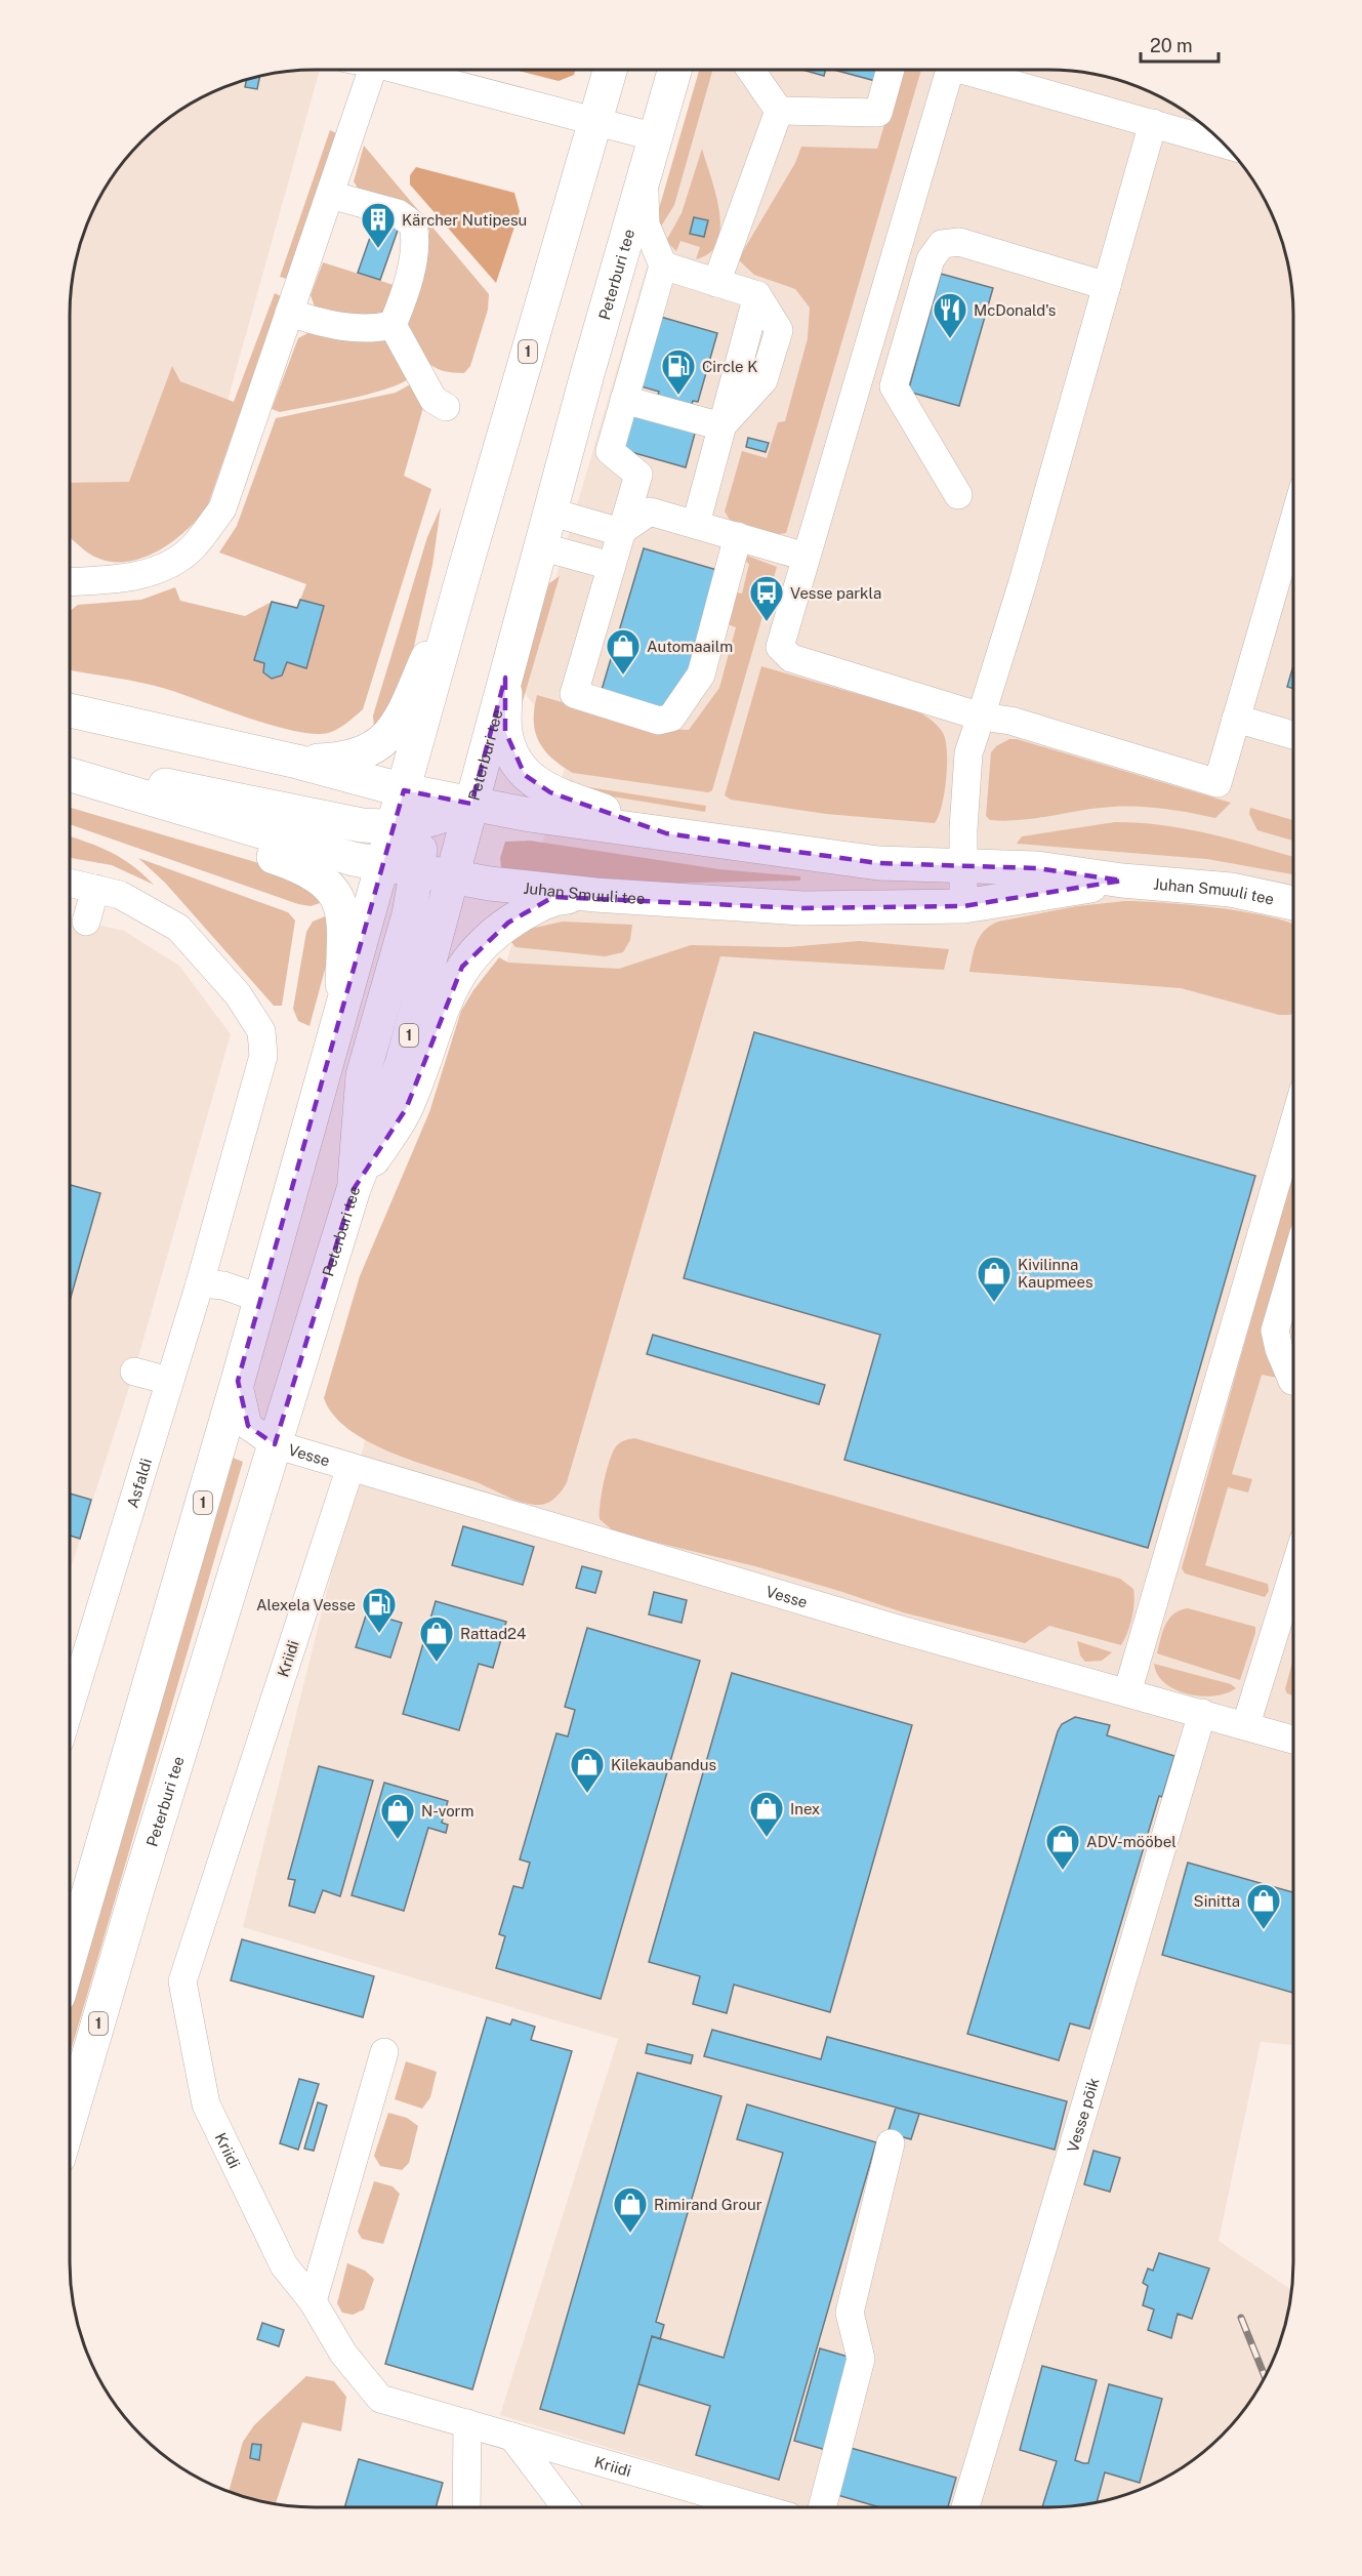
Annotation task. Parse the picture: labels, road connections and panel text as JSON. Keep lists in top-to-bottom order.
{
  "streets": {
    "main road": ["Peterburi tee", "1", "Juhan Smuuli tee"],
    "street": [
      "Vesse",
      "Asfaldi",
      "Kriidi",
      "Vesse põik"
    ]
  },
  "crossings": [
    ["Peterburi tee", "Juhan Smuuli tee"],
    ["Peterburi tee", "Vesse"],
    ["1", "Juhan Smuuli tee"],
    ["Vesse", "Kriidi"],
    ["Vesse", "Vesse põik"]
  ],
  "places": {
    "building": ["Kärcher Nutipesu"],
    "restaurant": ["McDonald's"],
    "fuel station": ["Circle K", "Alexela Vesse"],
    "bus stop": ["Vesse parkla"],
    "shop": [
      "Automaailm",
      "Kivilinna Kaupmees",
      "Rattad24",
      "Kilekaubandus",
      "Inex",
      "N-vorm",
      "ADV-mööbel",
      "Sinitta",
      "Rimirand Grour"
    ]
  },
  "scale_bar": "20 m"
}
